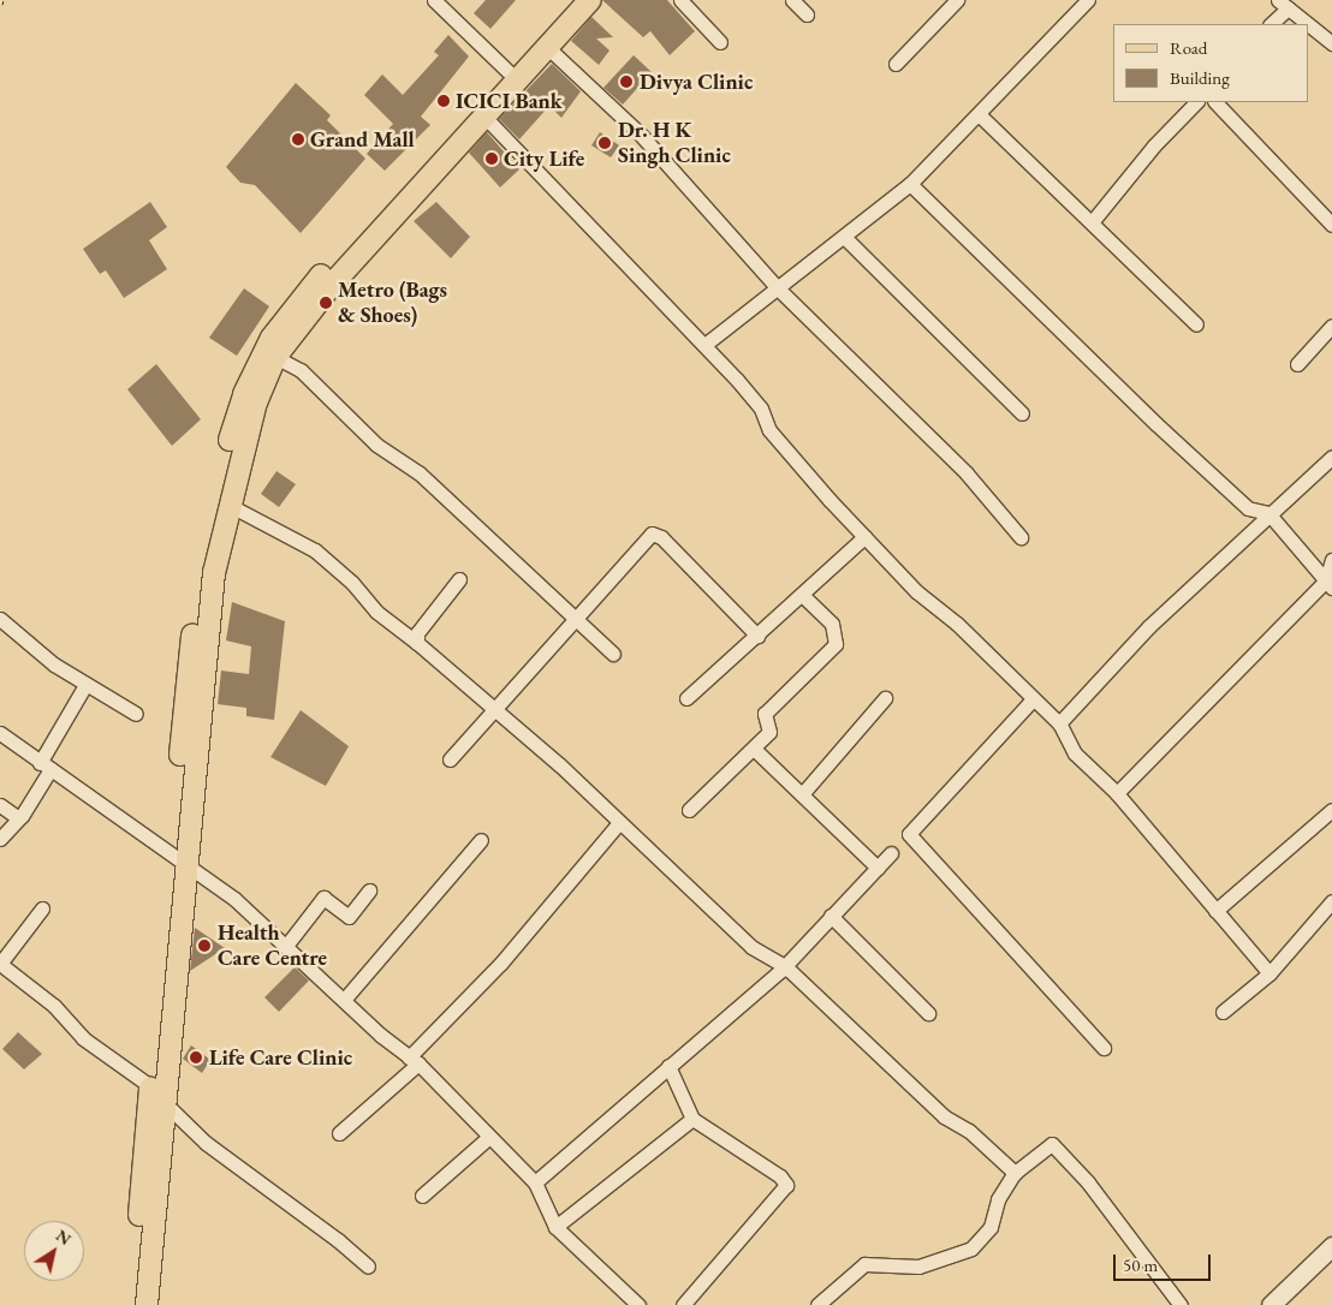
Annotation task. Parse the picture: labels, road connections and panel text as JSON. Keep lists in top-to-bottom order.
{
  "places": [
    "Divya Clinic",
    "ICICI Bank",
    "Grand Mall",
    "Dr. H K Singh Clinic",
    "City Life",
    "Metro (Bags & Shoes)",
    "Health Care Centre",
    "Life Care Clinic"
  ],
  "legend": ["Road", "Building"],
  "scale_bar": "50 m",
  "north": "top right"
}
